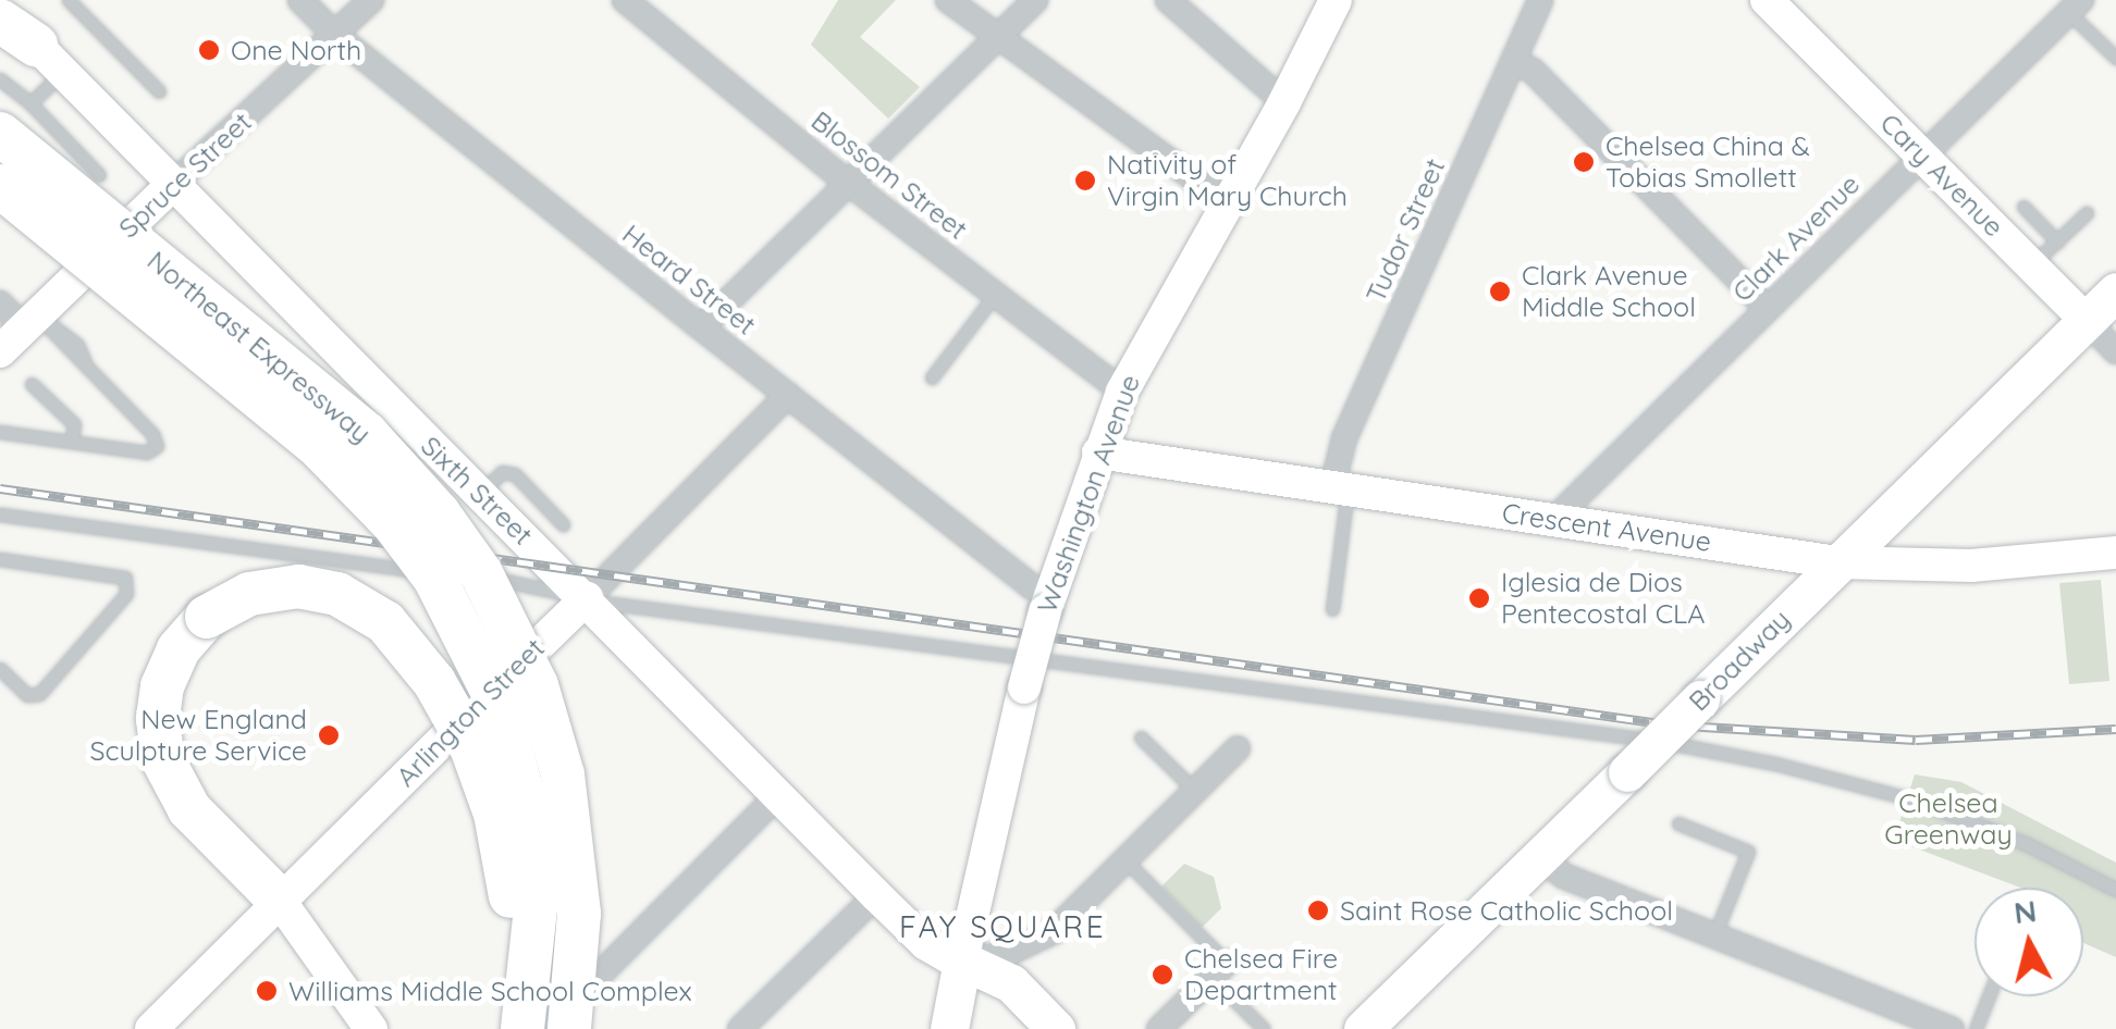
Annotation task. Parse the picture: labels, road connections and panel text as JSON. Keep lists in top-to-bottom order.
{
  "streets": {
    "highway": ["Northeast Expressway"],
    "main road": ["Washington Avenue", "Broadway"],
    "street": [
      "Spruce Street",
      "Blossom Street",
      "Cary Avenue",
      "Tudor Street",
      "Clark Avenue",
      "Heard Street",
      "Sixth Street",
      "Crescent Avenue",
      "Arlington Street"
    ]
  },
  "crossings": [
    ["Spruce Street", "Heard Street"],
    ["Spruce Street", "Sixth Street"],
    ["Blossom Street", "Washington Avenue"],
    ["Cary Avenue", "Clark Avenue"],
    ["Cary Avenue", "Broadway"],
    ["Tudor Street", "Crescent Avenue"],
    ["Clark Avenue", "Crescent Avenue"],
    ["Heard Street", "Washington Avenue"],
    ["Heard Street", "Arlington Street"],
    ["Sixth Street", "Washington Avenue"],
    ["Sixth Street", "Arlington Street"],
    ["Washington Avenue", "Crescent Avenue"],
    ["Crescent Avenue", "Broadway"]
  ],
  "districts": ["FAY SQUARE"],
  "parks": ["Chelsea Greenway"],
  "places": [
    "One North",
    "Chelsea China & Tobias Smollett",
    "Nativity of Virgin Mary Church",
    "Clark Avenue Middle School",
    "Iglesia de Dios Pentecostal CLA",
    "New England Sculpture Service",
    "Saint Rose Catholic School",
    "Chelsea Fire Department",
    "Williams Middle School Complex"
  ],
  "north": "top"
}
